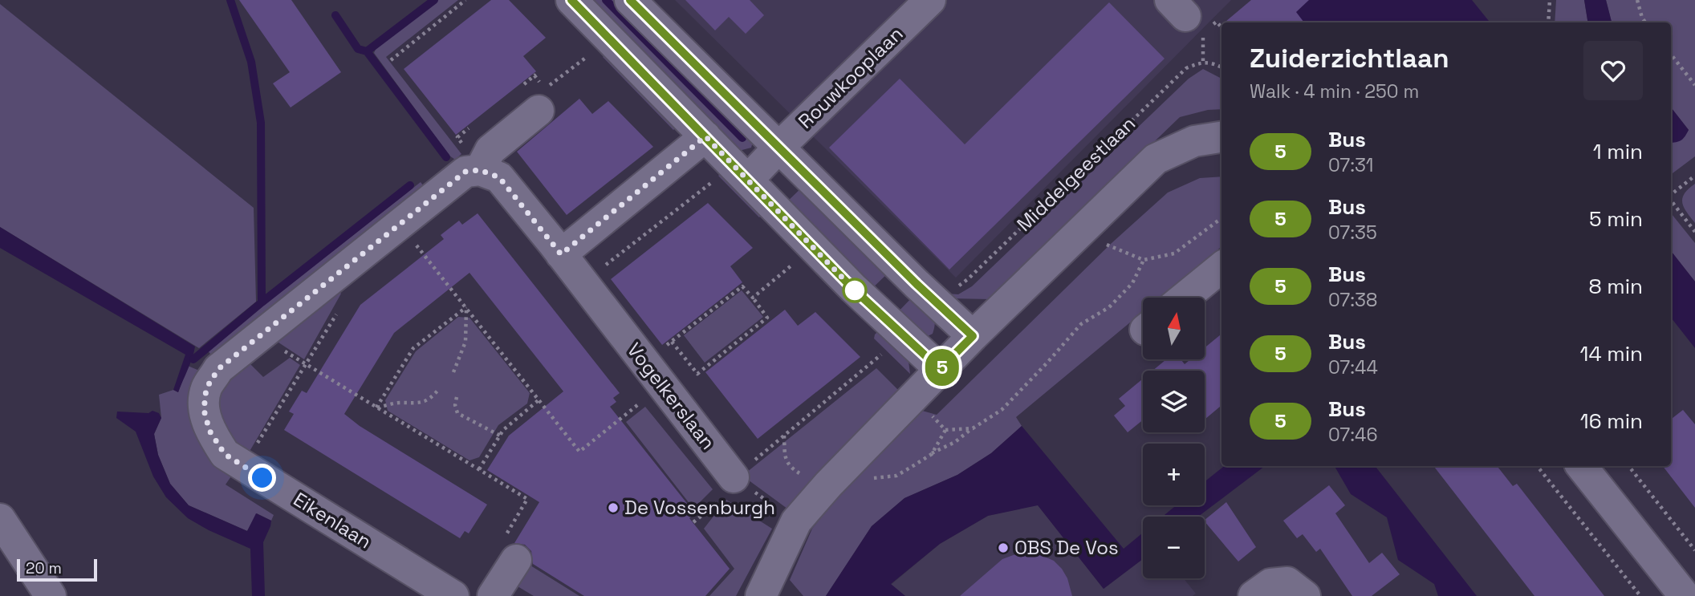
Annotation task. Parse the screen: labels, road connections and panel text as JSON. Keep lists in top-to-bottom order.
{
  "streets": {
    "street": ["Rouwkooplaan", "Vogelkerslaan", "Eikenlaan"],
    "path": ["Middelgeestlaan"]
  },
  "places": ["De Vossenburgh", "OBS De Vos"],
  "lines": ["bus line 5"],
  "scale_bar": "20 m",
  "north": "top",
  "page": {
    "on_map": "5",
    "heading": ["Zuiderzichtlaan", "Walk · 4 min · 250 m"],
    "list": [
      {
        "mark": "5",
        "name": "Bus",
        "note": "07:31",
        "value": "1 min"
      },
      {
        "mark": "5",
        "name": "Bus",
        "note": "07:35",
        "value": "5 min"
      },
      {
        "mark": "5",
        "name": "Bus",
        "note": "07:38",
        "value": "8 min"
      },
      {
        "mark": "5",
        "name": "Bus",
        "note": "07:44",
        "value": "14 min"
      },
      {
        "mark": "5",
        "name": "Bus",
        "note": "07:46",
        "value": "16 min"
      }
    ],
    "map_buttons": ["+", "−"],
    "scale": "20 m"
  }
}
